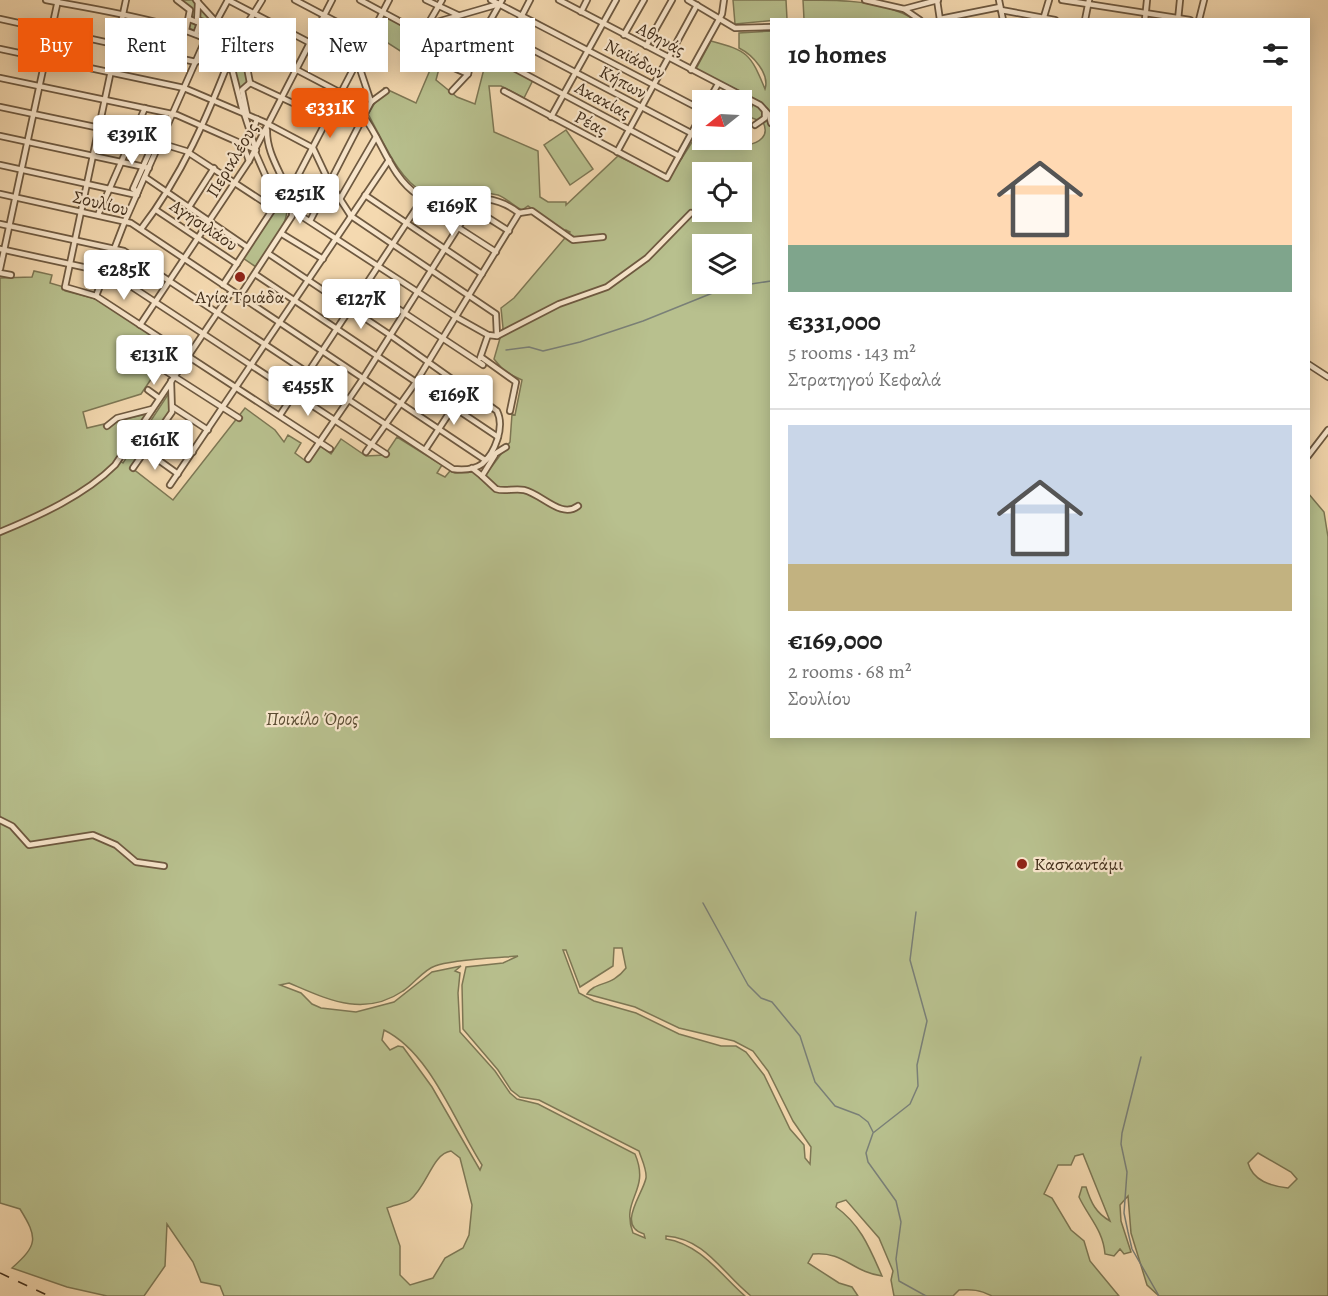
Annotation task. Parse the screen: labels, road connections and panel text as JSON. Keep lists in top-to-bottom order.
{
  "streets": {
    "street": [
      "Αθηνάς",
      "Ναϊάδων",
      "Κήπων",
      "Ακακίας",
      "Ρέας",
      "Περικλέους",
      "Σουλίου",
      "Αγησιλάου"
    ]
  },
  "crossings": [
    ["Ακακίας", "Ρέας"],
    ["Περικλέους", "Σουλίου"],
    ["Περικλέους", "Αγησιλάου"]
  ],
  "parks": ["Ποικίλο Όρος"],
  "places": ["Αγία Τριάδα", "Κασκαντάμι"],
  "north": "left",
  "page": {
    "chip": [
      "Buy",
      "Rent",
      "Filters",
      "New",
      "Apartment"
    ],
    "heading": "10 homes",
    "price": [
      "€331K",
      "€391K",
      "€251K",
      "€169K",
      "€285K",
      "€127K",
      "€131K",
      "€455K",
      "€169K",
      "€161K"
    ],
    "list": [
      {
        "name": "€331,000",
        "note": "5 rooms · 143 m² · Στρατηγού Κεφαλά"
      },
      {
        "name": "€169,000",
        "note": "2 rooms · 68 m² · Σουλίου"
      }
    ]
  }
}
